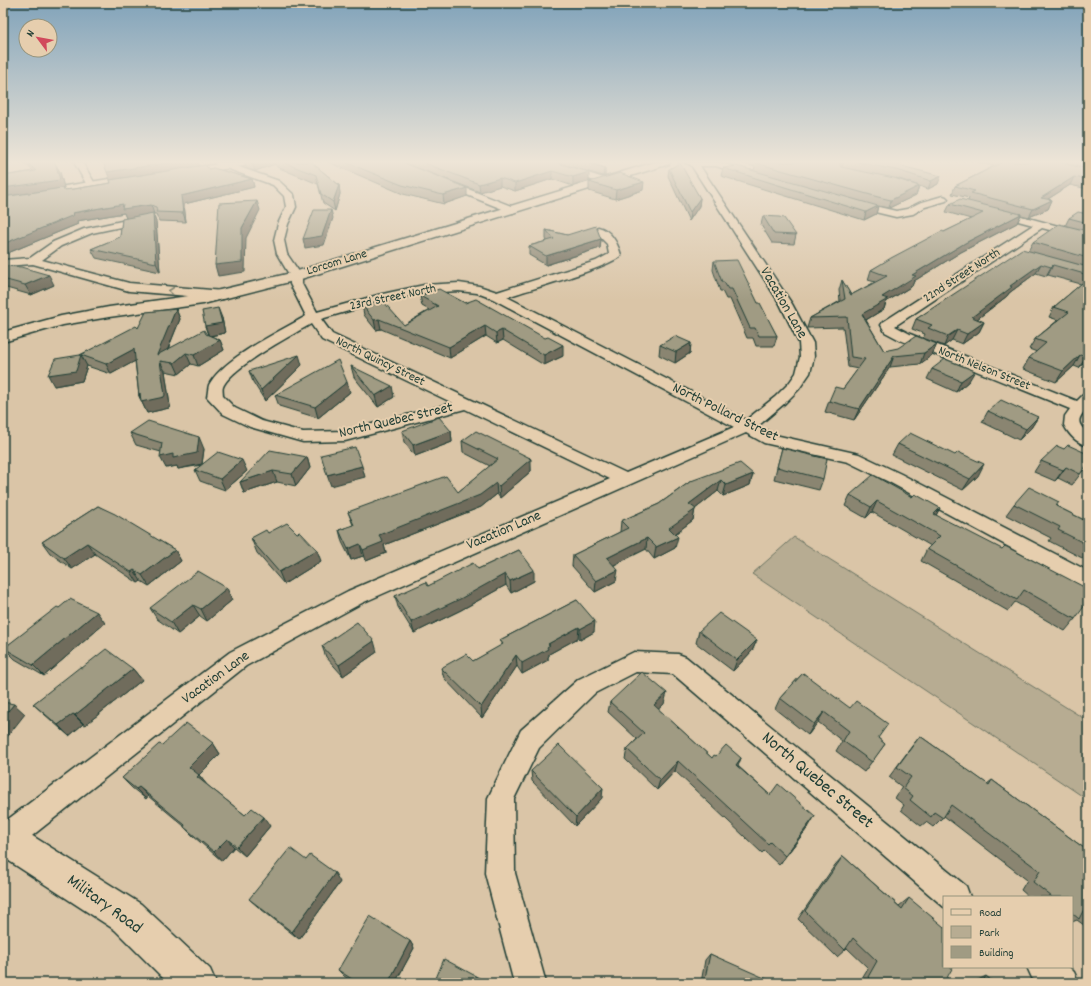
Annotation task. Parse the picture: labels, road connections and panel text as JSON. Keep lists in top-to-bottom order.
{
  "streets": {
    "street": [
      "Lorcom Lane",
      "22nd Street North",
      "23rd Street North",
      "Vacation Lane",
      "North Quincy Street",
      "North Nelson Street",
      "North Pollard Street",
      "North Quebec Street",
      "Military Road"
    ]
  },
  "crossings": [
    ["Lorcom Lane", "North Quincy Street"],
    ["22nd Street North", "North Nelson Street"],
    ["23rd Street North", "North Quincy Street"],
    ["23rd Street North", "North Pollard Street"],
    ["23rd Street North", "North Quebec Street"],
    ["Vacation Lane", "North Quincy Street"],
    ["Vacation Lane", "North Pollard Street"],
    ["Vacation Lane", "Military Road"],
    ["North Quincy Street", "North Quebec Street"]
  ],
  "legend": ["Road", "Park", "Building"],
  "north": "top left"
}
